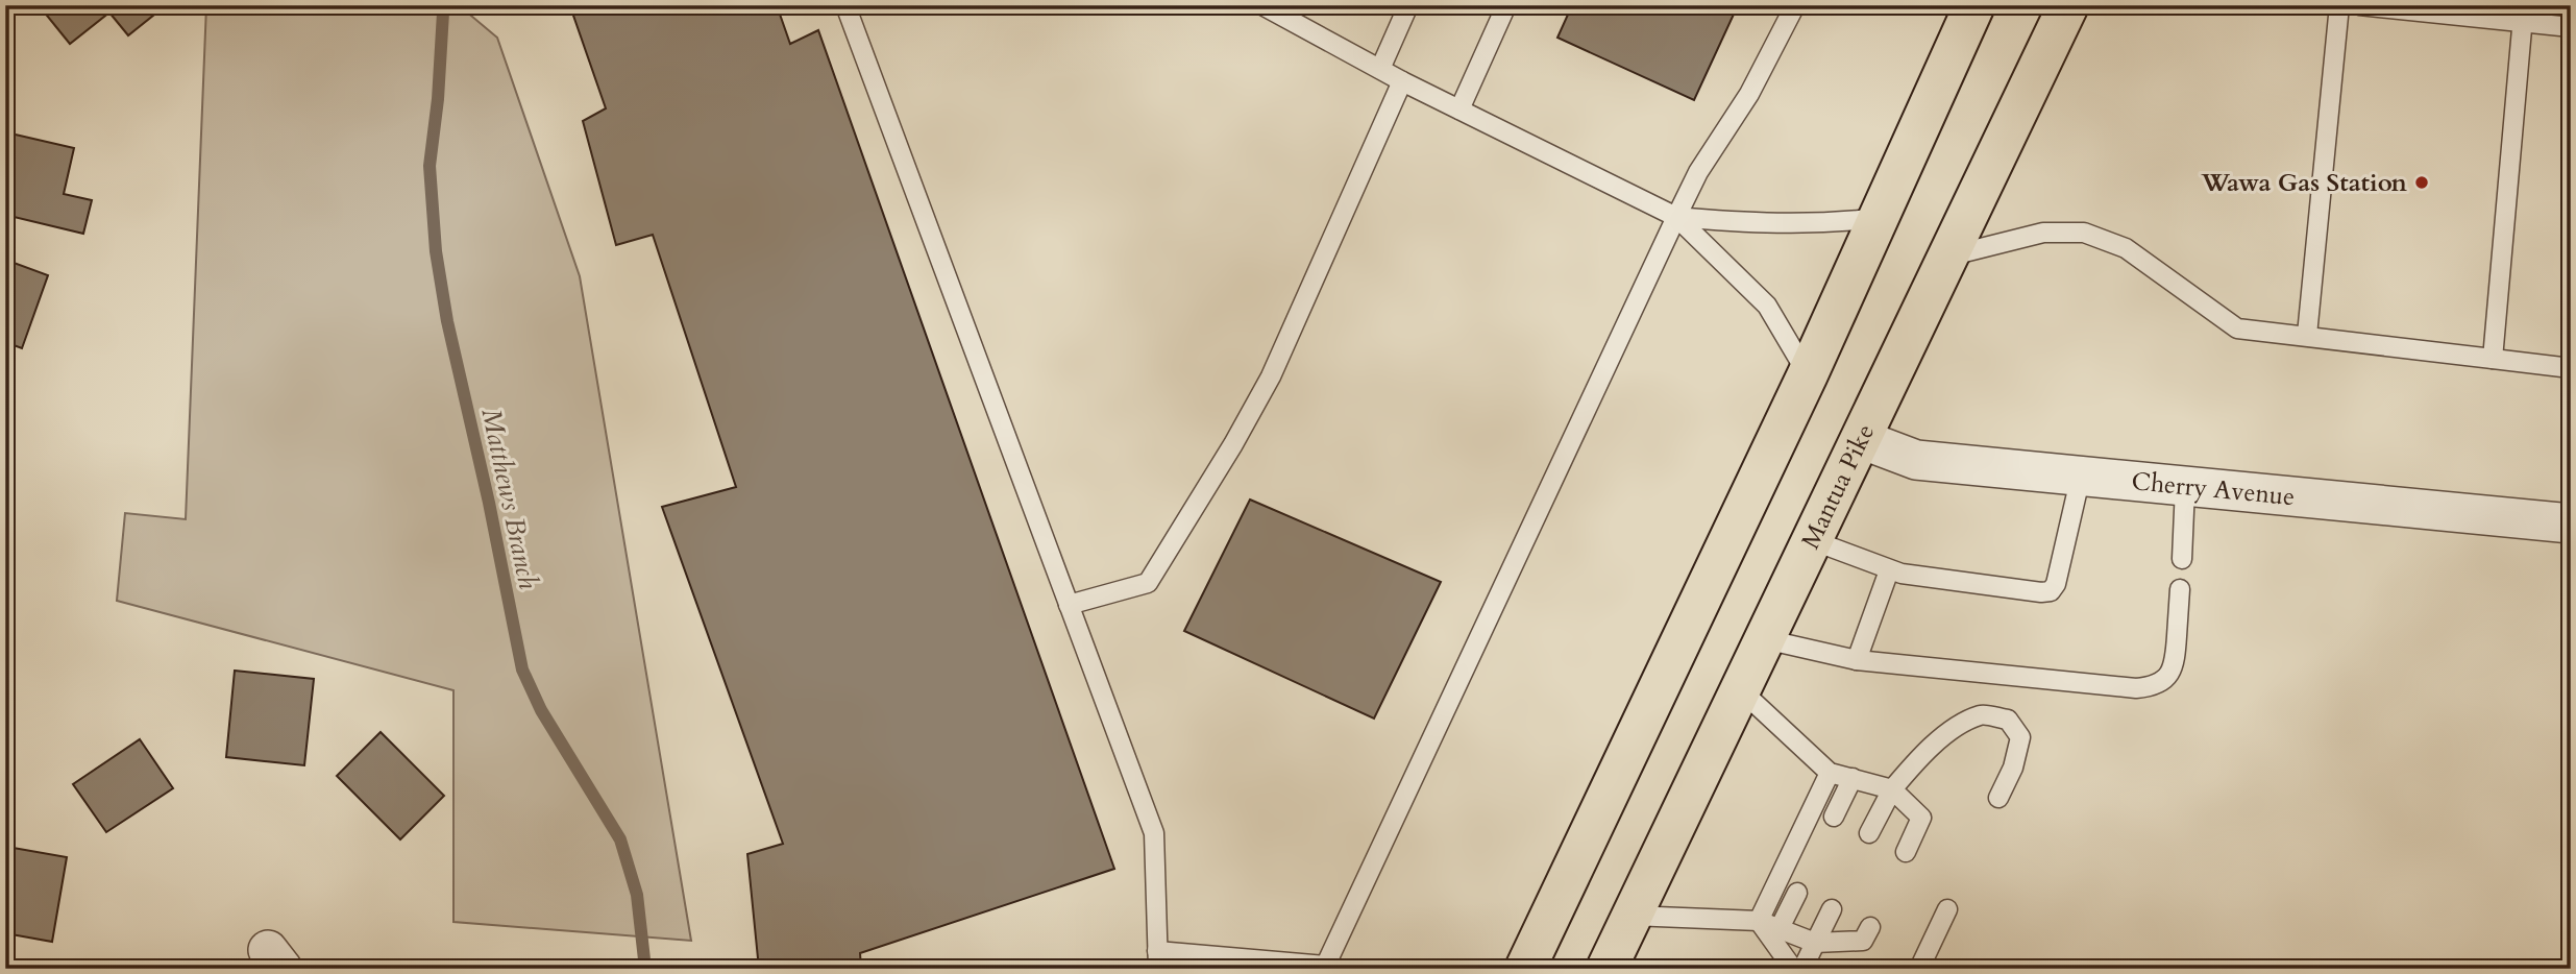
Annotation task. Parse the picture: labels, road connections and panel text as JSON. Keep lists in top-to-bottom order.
{
  "streets": {
    "main road": ["Mantua Pike"],
    "street": ["Cherry Avenue"]
  },
  "crossings": [
    ["Mantua Pike", "Cherry Avenue"]
  ],
  "water": ["Matthews Branch"],
  "places": ["Wawa Gas Station"]
}
